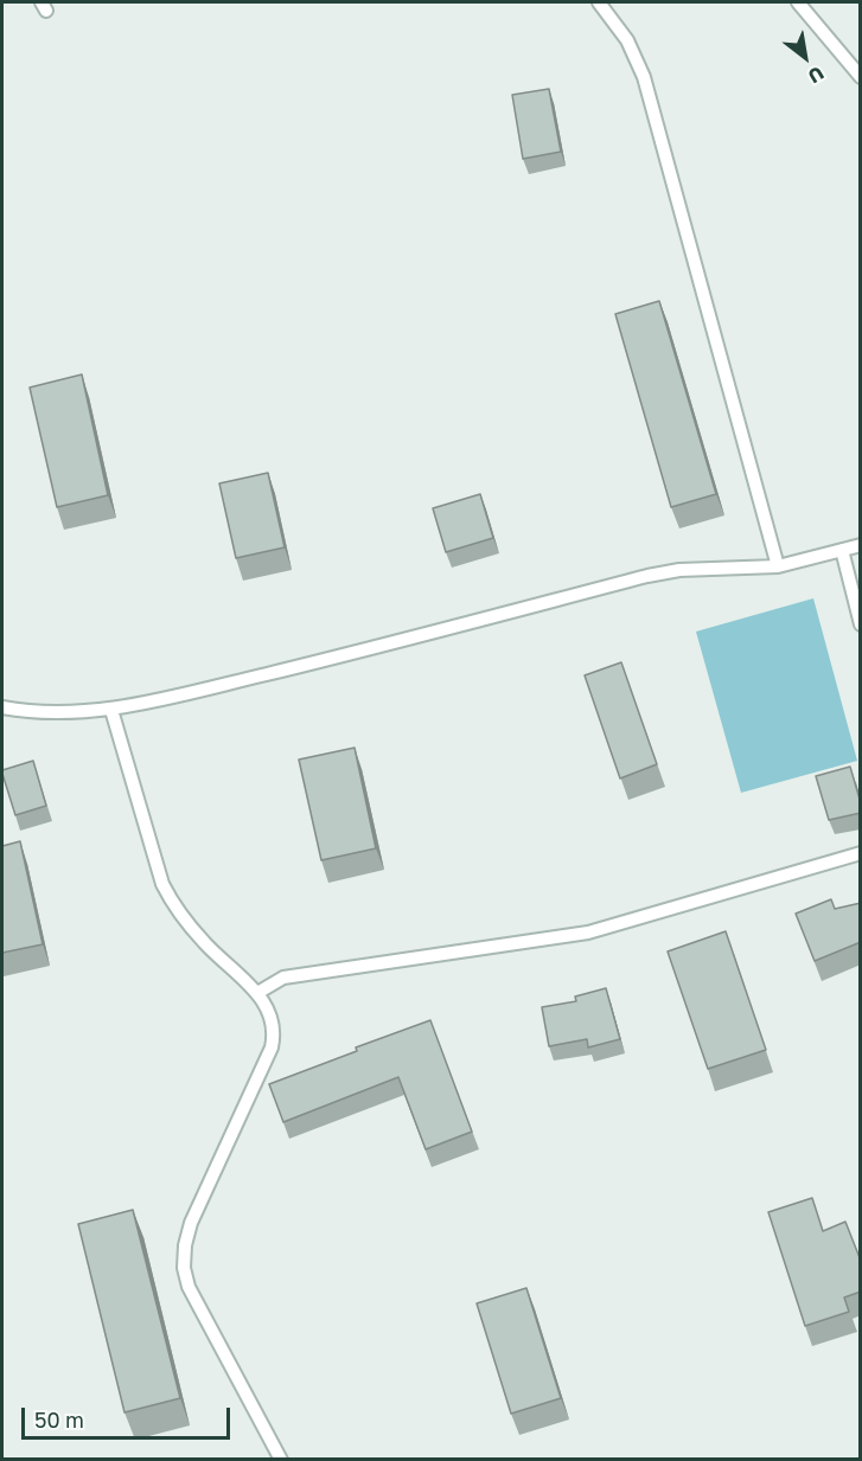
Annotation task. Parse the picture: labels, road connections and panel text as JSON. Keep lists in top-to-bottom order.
{
  "scale_bar": "50 m",
  "north": "bottom right"
}
